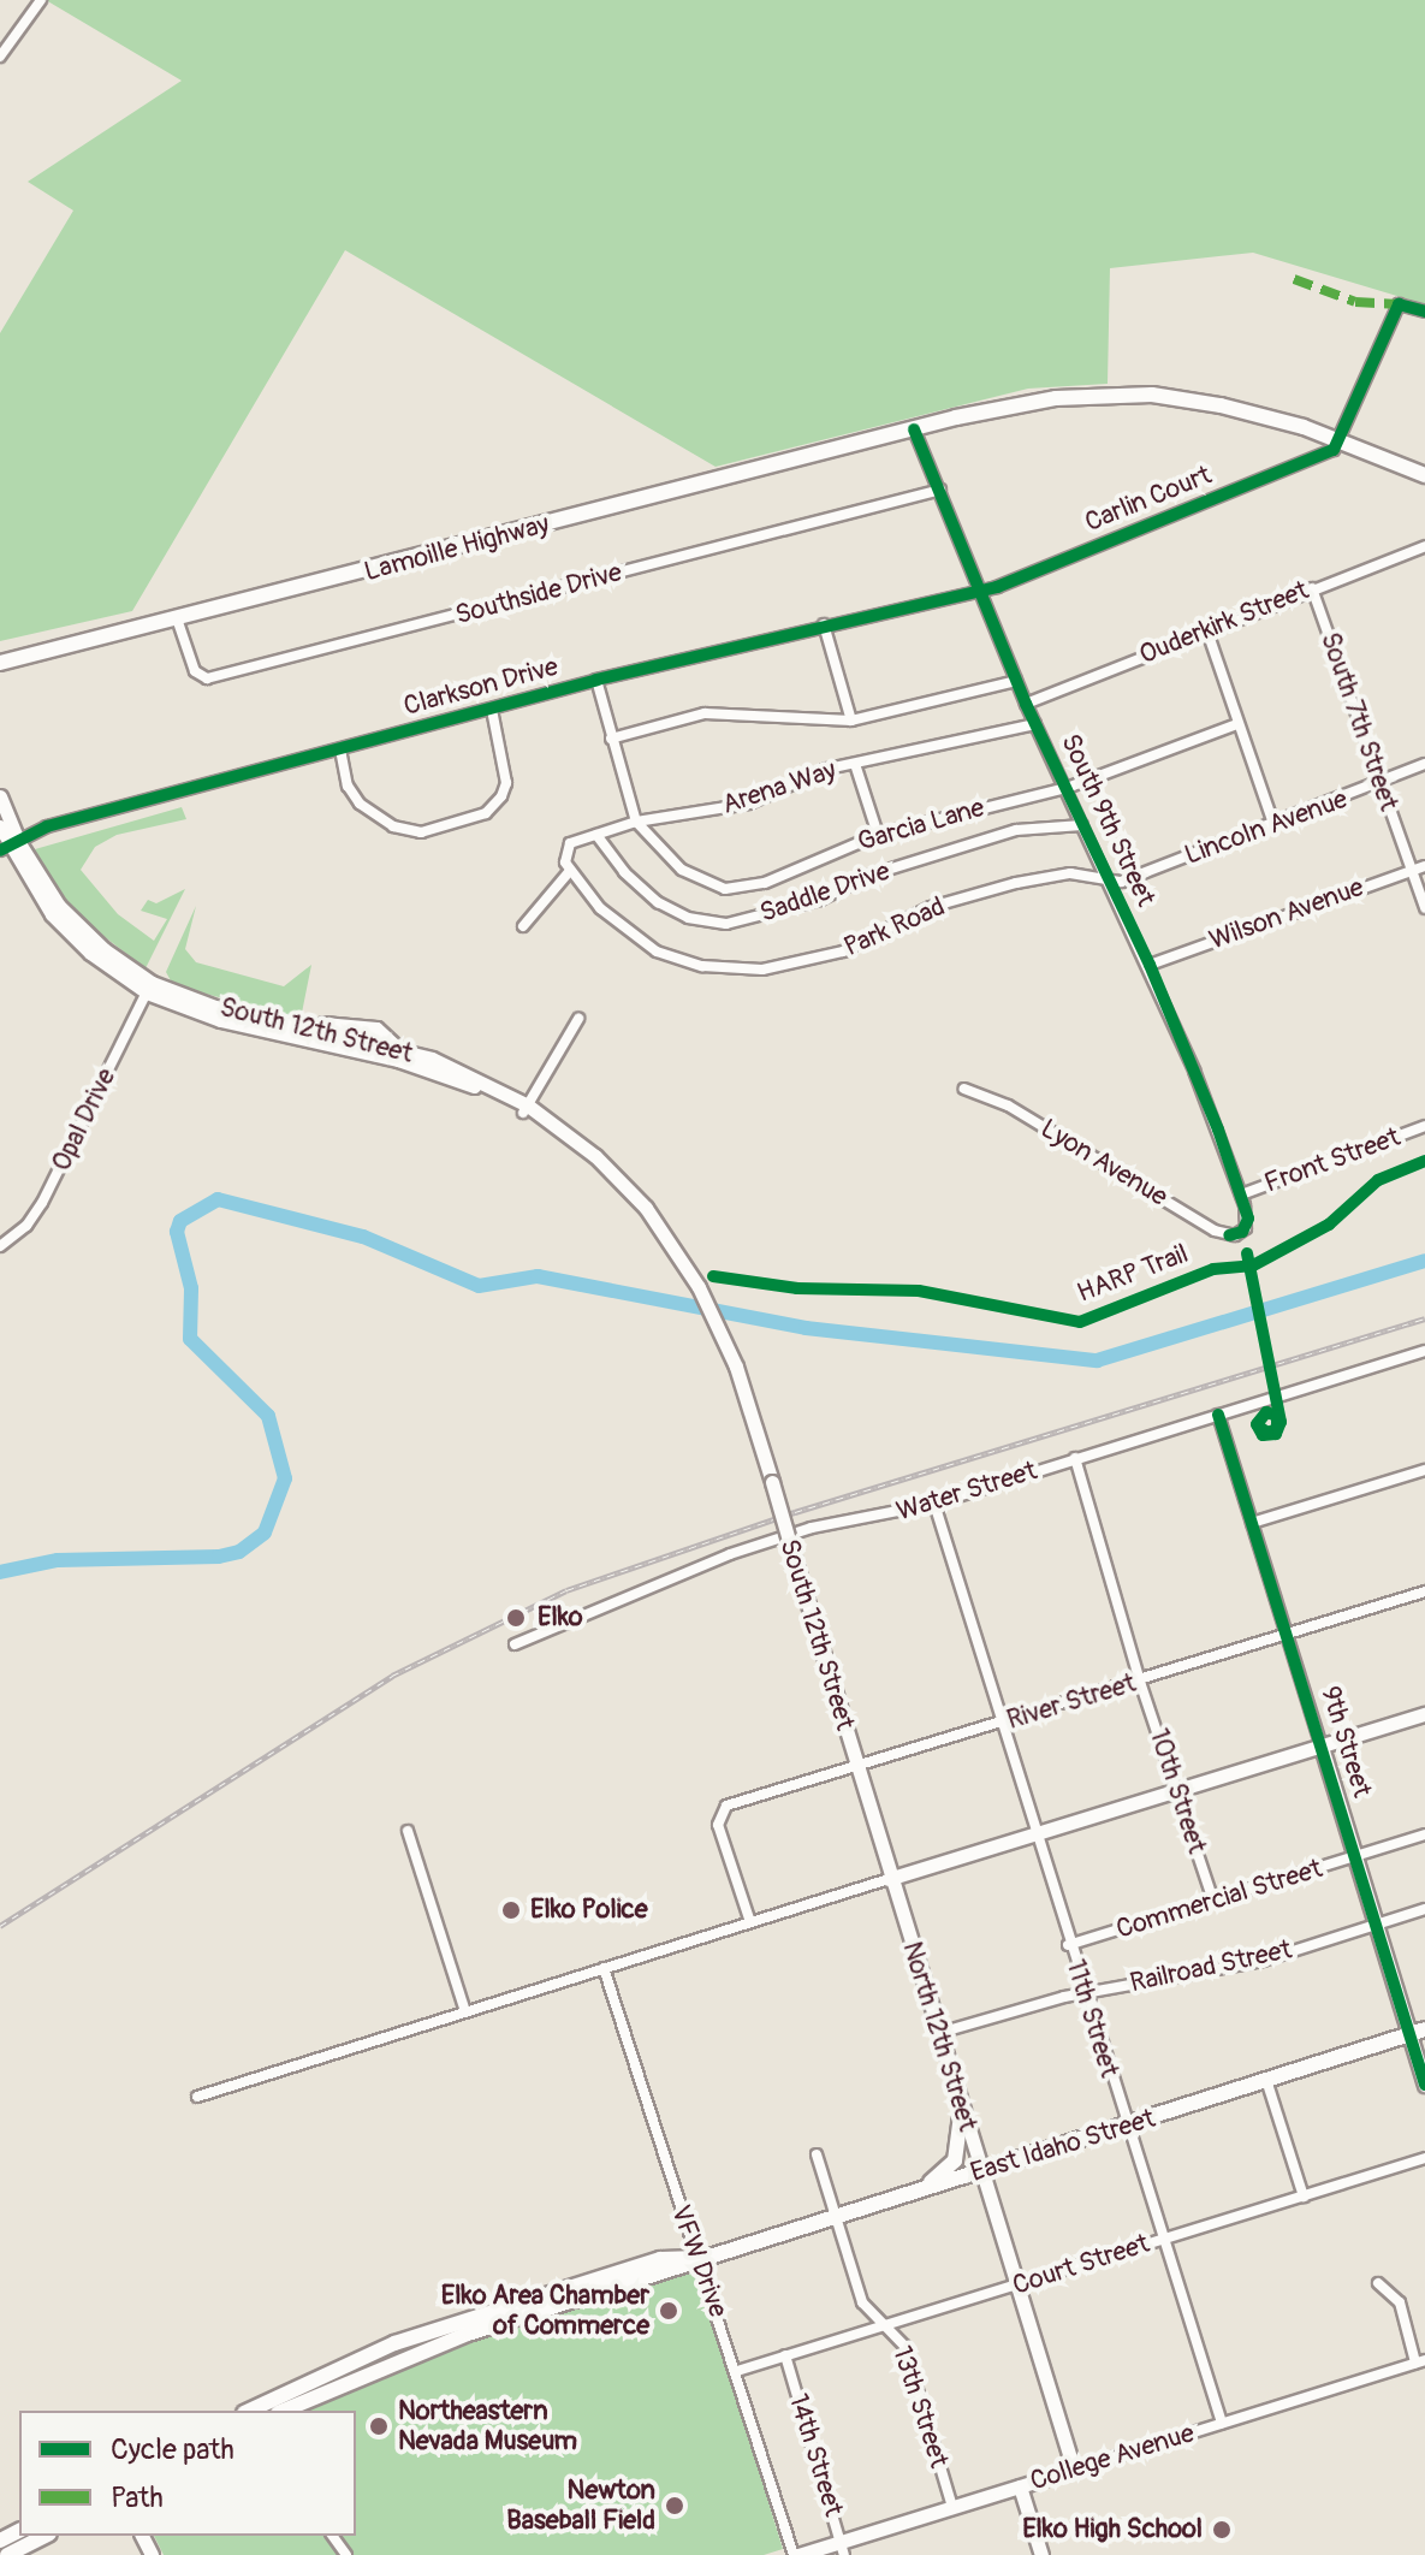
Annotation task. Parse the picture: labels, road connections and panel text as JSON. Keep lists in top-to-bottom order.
{
  "streets": {
    "main road": [
      "Lamoille Highway",
      "South 12th Street",
      "9th Street",
      "North 12th Street",
      "East Idaho Street",
      "College Avenue"
    ],
    "street": [
      "Carlin Court",
      "Southside Drive",
      "Ouderkirk Street",
      "Clarkson Drive",
      "South 7th Street",
      "Arena Way",
      "South 9th Street",
      "Garcia Lane",
      "Lincoln Avenue",
      "Saddle Drive",
      "Wilson Avenue",
      "Park Road",
      "Opal Drive",
      "Front Street",
      "Lyon Avenue",
      "Water Street",
      "River Street",
      "10th Street",
      "Commercial Street",
      "Railroad Street",
      "11th Street",
      "VFW Drive",
      "Court Street",
      "13th Street",
      "14th Street"
    ],
    "cycle path": ["HARP Trail"]
  },
  "crossings": [
    ["Carlin Court", "Lamoille Highway"],
    ["Carlin Court", "Clarkson Drive"],
    ["Carlin Court", "South 9th Street"],
    ["Lamoille Highway", "Southside Drive"],
    ["Lamoille Highway", "South 9th Street"],
    ["Southside Drive", "South 9th Street"],
    ["Ouderkirk Street", "South 7th Street"],
    ["Ouderkirk Street", "South 9th Street"],
    ["Clarkson Drive", "South 9th Street"],
    ["Clarkson Drive", "South 12th Street"],
    ["South 7th Street", "Lincoln Avenue"],
    ["South 7th Street", "Wilson Avenue"],
    ["Arena Way", "South 9th Street"],
    ["Arena Way", "Garcia Lane"],
    ["South 9th Street", "Garcia Lane"],
    ["South 9th Street", "Lincoln Avenue"],
    ["South 9th Street", "Saddle Drive"],
    ["South 9th Street", "Wilson Avenue"],
    ["South 9th Street", "Park Road"],
    ["South 9th Street", "Front Street"],
    ["South 9th Street", "Lyon Avenue"],
    ["Lincoln Avenue", "Park Road"],
    ["South 12th Street", "Opal Drive"],
    ["South 12th Street", "River Street"],
    ["South 12th Street", "North 12th Street"],
    ["Water Street", "9th Street"],
    ["Water Street", "10th Street"],
    ["Water Street", "11th Street"],
    ["River Street", "9th Street"],
    ["River Street", "10th Street"],
    ["River Street", "11th Street"],
    ["River Street", "North 12th Street"],
    ["9th Street", "Commercial Street"],
    ["9th Street", "Railroad Street"],
    ["9th Street", "East Idaho Street"],
    ["10th Street", "Commercial Street"],
    ["Commercial Street", "11th Street"],
    ["Railroad Street", "11th Street"],
    ["Railroad Street", "North 12th Street"],
    ["11th Street", "East Idaho Street"],
    ["11th Street", "Court Street"],
    ["11th Street", "College Avenue"],
    ["North 12th Street", "East Idaho Street"],
    ["North 12th Street", "Court Street"],
    ["North 12th Street", "College Avenue"],
    ["East Idaho Street", "VFW Drive"],
    ["East Idaho Street", "13th Street"],
    ["VFW Drive", "Court Street"],
    ["VFW Drive", "College Avenue"],
    ["Court Street", "13th Street"],
    ["Court Street", "14th Street"],
    ["13th Street", "College Avenue"],
    ["14th Street", "College Avenue"]
  ],
  "places": [
    "Elko",
    "Elko Police",
    "Elko Area Chamber of Commerce",
    "Northeastern Nevada Museum",
    "Newton Baseball Field",
    "Elko High School"
  ],
  "legend": ["Cycle path", "Path"]
}
